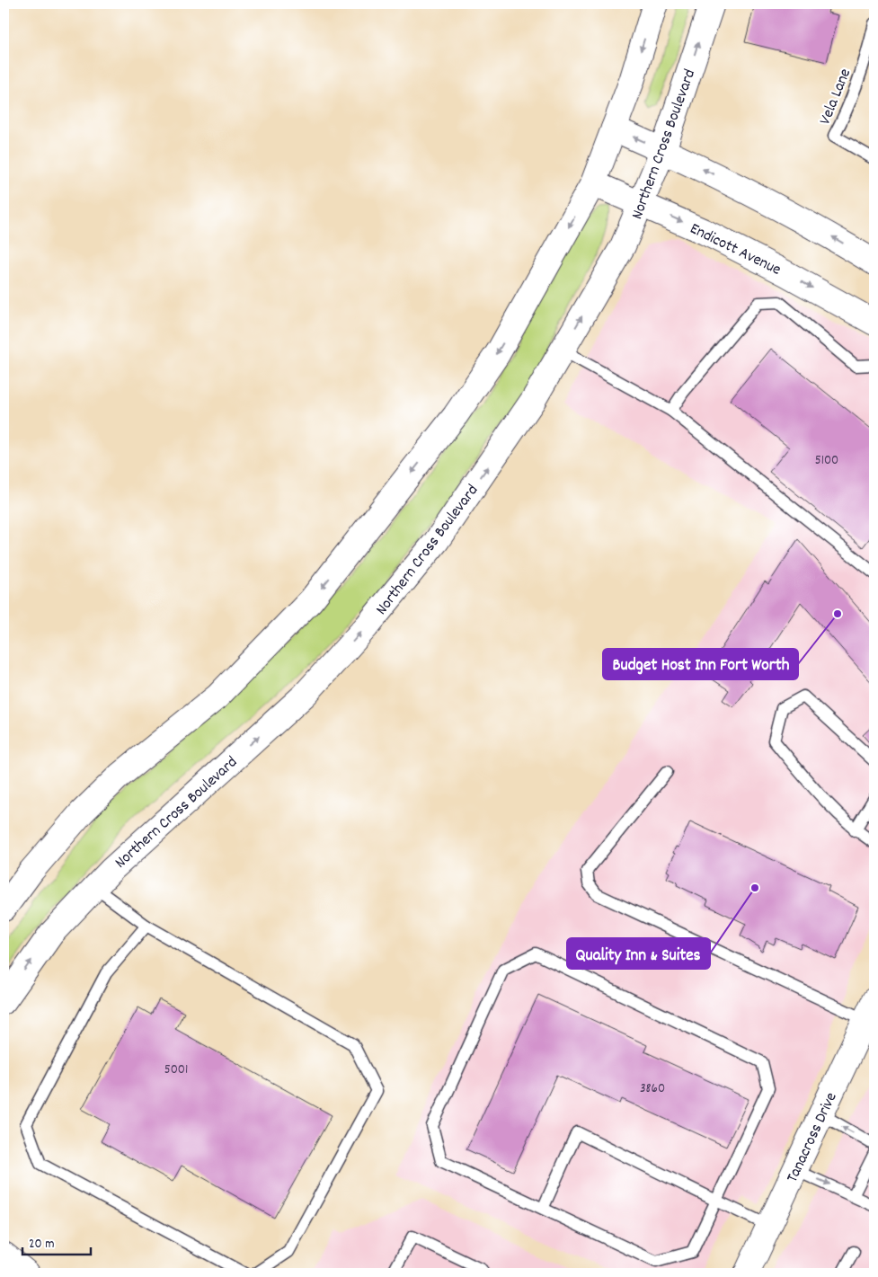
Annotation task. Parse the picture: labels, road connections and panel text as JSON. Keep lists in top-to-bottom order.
{
  "streets": {
    "street": ["Northern Cross Boulevard", "Endicott Avenue", "Tanacross Drive"],
    "lane": ["Vela Lane"]
  },
  "crossings": [
    ["Northern Cross Boulevard", "Endicott Avenue"]
  ],
  "places": ["Budget Host Inn Fort Worth", "Quality Inn & Suites"],
  "house_numbers": ["5100", "5001", "3860"],
  "scale_bar": "20 m"
}
